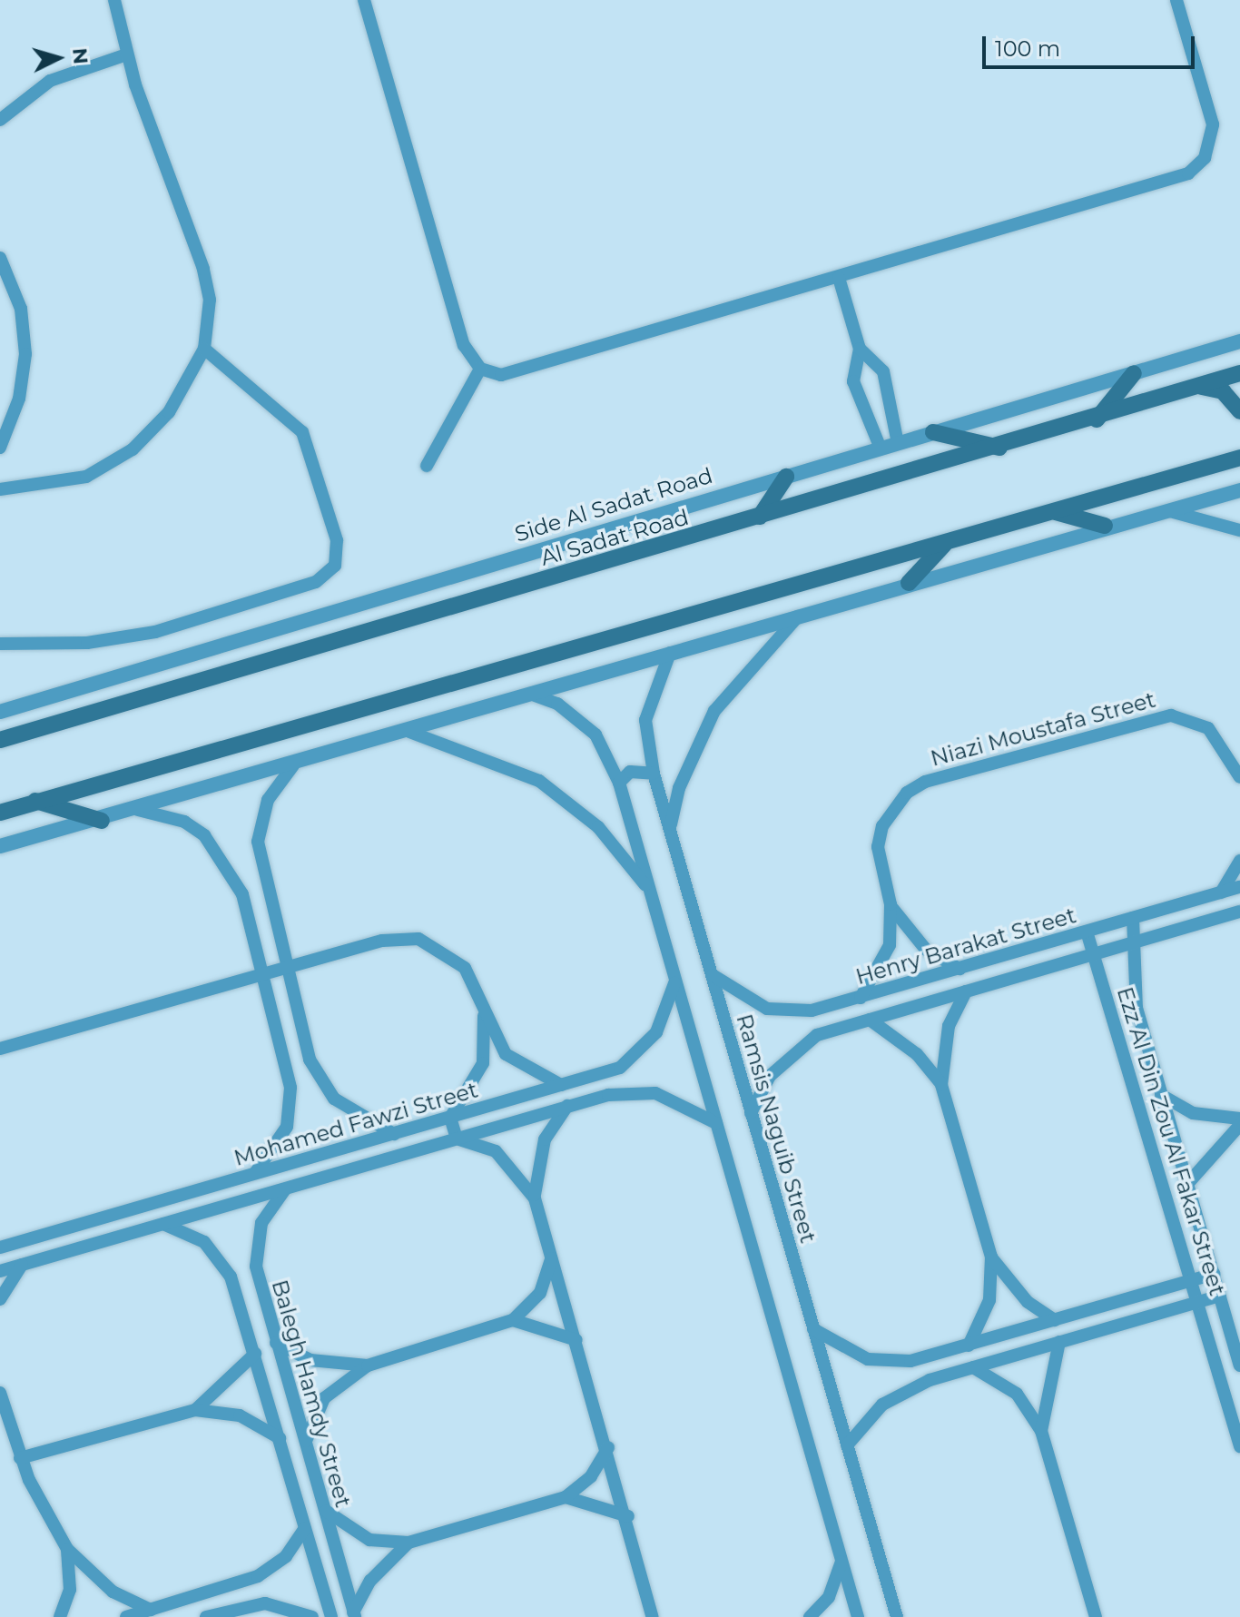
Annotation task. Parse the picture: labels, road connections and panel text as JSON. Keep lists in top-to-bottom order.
{
  "streets": {
    "main road": ["Al Sadat Road"],
    "street": [
      "Side Al Sadat Road",
      "Niazi Moustafa Street",
      "Henry Barakat Street",
      "Mohamed Fawzi Street",
      "Ramsis Naguib Street",
      "Ezz Al Din Zou Al Fakar Street",
      "Balegh Hamdy Street"
    ]
  },
  "crossings": [
    ["Niazi Moustafa Street", "Henry Barakat Street"],
    ["Henry Barakat Street", "Ramsis Naguib Street"],
    ["Henry Barakat Street", "Ezz Al Din Zou Al Fakar Street"],
    ["Mohamed Fawzi Street", "Balegh Hamdy Street"]
  ],
  "scale_bar": "100 m",
  "north": "right"
}
